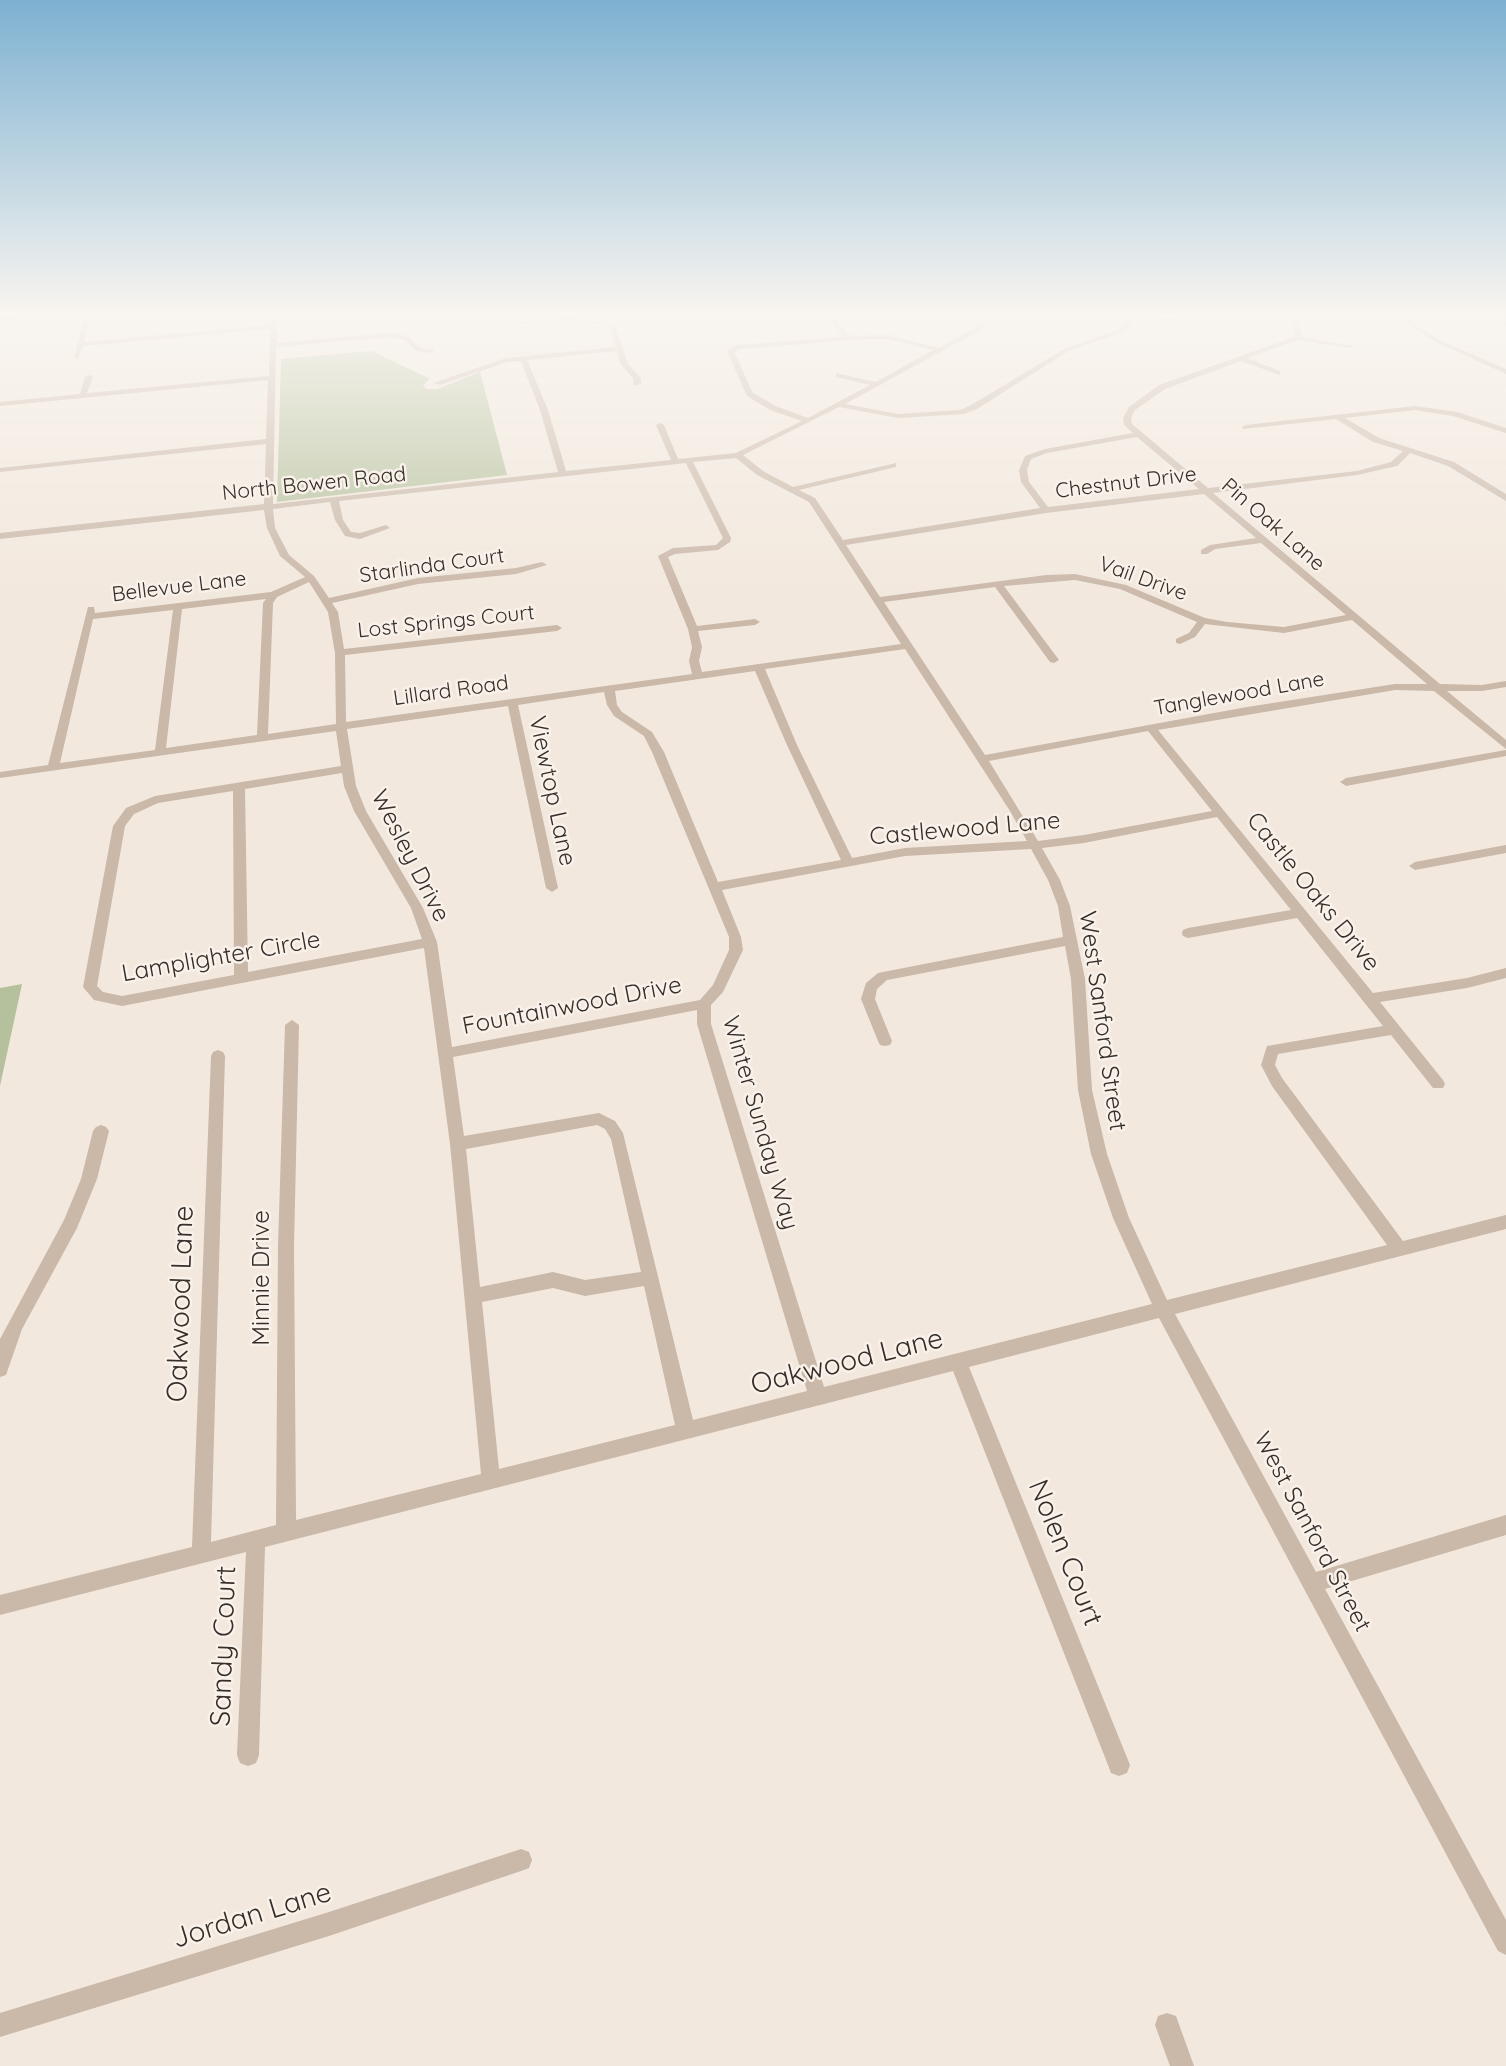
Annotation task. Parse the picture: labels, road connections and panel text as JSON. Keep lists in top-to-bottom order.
{
  "streets": {
    "street": [
      "Chestnut Drive",
      "North Bowen Road",
      "Pin Oak Lane",
      "Starlinda Court",
      "Vail Drive",
      "Bellevue Lane",
      "Lost Springs Court",
      "Lillard Road",
      "Tanglewood Lane",
      "Viewtop Lane",
      "Castlewood Lane",
      "Wesley Drive",
      "Castle Oaks Drive",
      "Lamplighter Circle",
      "Fountainwood Drive",
      "West Sanford Street",
      "Winter Sunday Way",
      "Minnie Drive",
      "Oakwood Lane",
      "Nolen Court",
      "Sandy Court",
      "Jordan Lane"
    ]
  },
  "crossings": [
    ["Chestnut Drive", "Pin Oak Lane"],
    ["Chestnut Drive", "West Sanford Street"],
    ["North Bowen Road", "Wesley Drive"],
    ["North Bowen Road", "West Sanford Street"],
    ["Pin Oak Lane", "Vail Drive"],
    ["Pin Oak Lane", "Tanglewood Lane"],
    ["Starlinda Court", "Wesley Drive"],
    ["Vail Drive", "West Sanford Street"],
    ["Bellevue Lane", "Lillard Road"],
    ["Bellevue Lane", "Wesley Drive"],
    ["Lost Springs Court", "Wesley Drive"],
    ["Lillard Road", "Viewtop Lane"],
    ["Lillard Road", "Wesley Drive"],
    ["Lillard Road", "West Sanford Street"],
    ["Lillard Road", "Winter Sunday Way"],
    ["Tanglewood Lane", "Castle Oaks Drive"],
    ["Tanglewood Lane", "West Sanford Street"],
    ["Castlewood Lane", "Castle Oaks Drive"],
    ["Castlewood Lane", "West Sanford Street"],
    ["Castlewood Lane", "Winter Sunday Way"],
    ["Wesley Drive", "Lamplighter Circle"],
    ["Wesley Drive", "Fountainwood Drive"],
    ["Wesley Drive", "Oakwood Lane"],
    ["Fountainwood Drive", "Winter Sunday Way"],
    ["West Sanford Street", "Oakwood Lane"],
    ["Winter Sunday Way", "Oakwood Lane"],
    ["Minnie Drive", "Oakwood Lane"],
    ["Oakwood Lane", "Nolen Court"],
    ["Oakwood Lane", "Sandy Court"]
  ]
}
